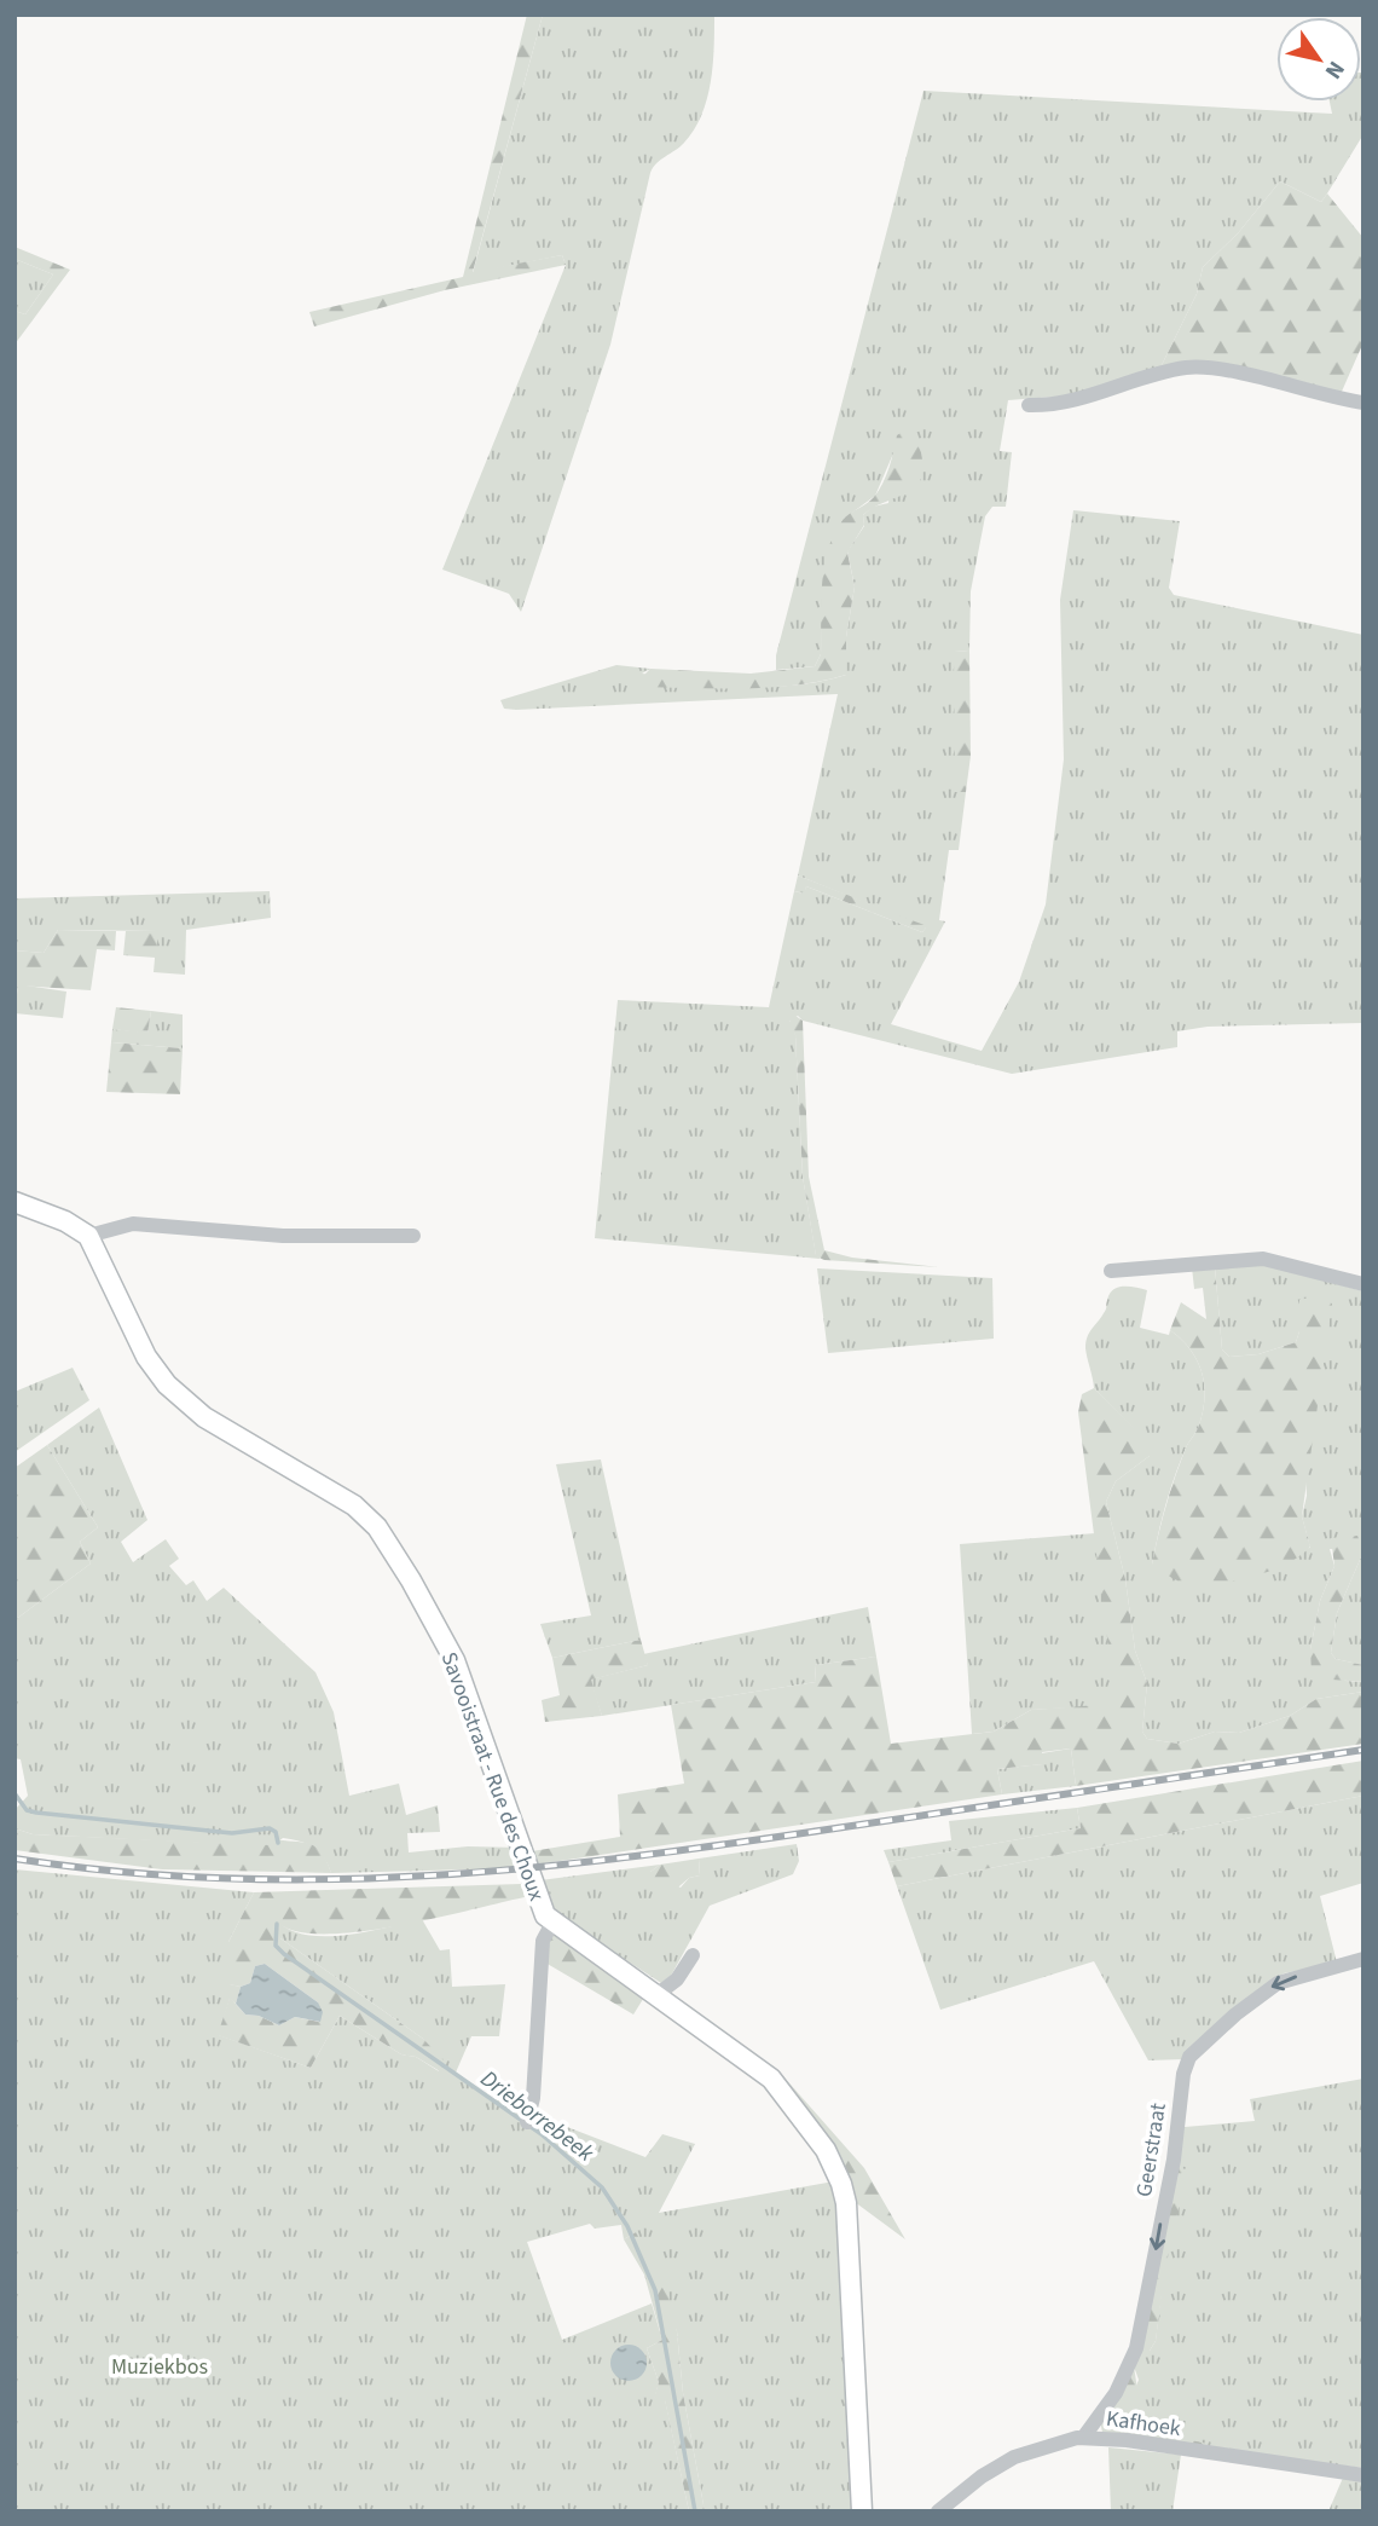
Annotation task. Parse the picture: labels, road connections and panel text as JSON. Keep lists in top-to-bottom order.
{
  "streets": {
    "main road": ["Savooistraat - Rue des Choux"],
    "street": ["Geerstraat", "Kafhoek"]
  },
  "crossings": [
    ["Geerstraat", "Kafhoek"]
  ],
  "one_way": ["Geerstraat"],
  "water": ["Drieborrebeek"],
  "parks": ["Muziekbos"],
  "north": "bottom right"
}
